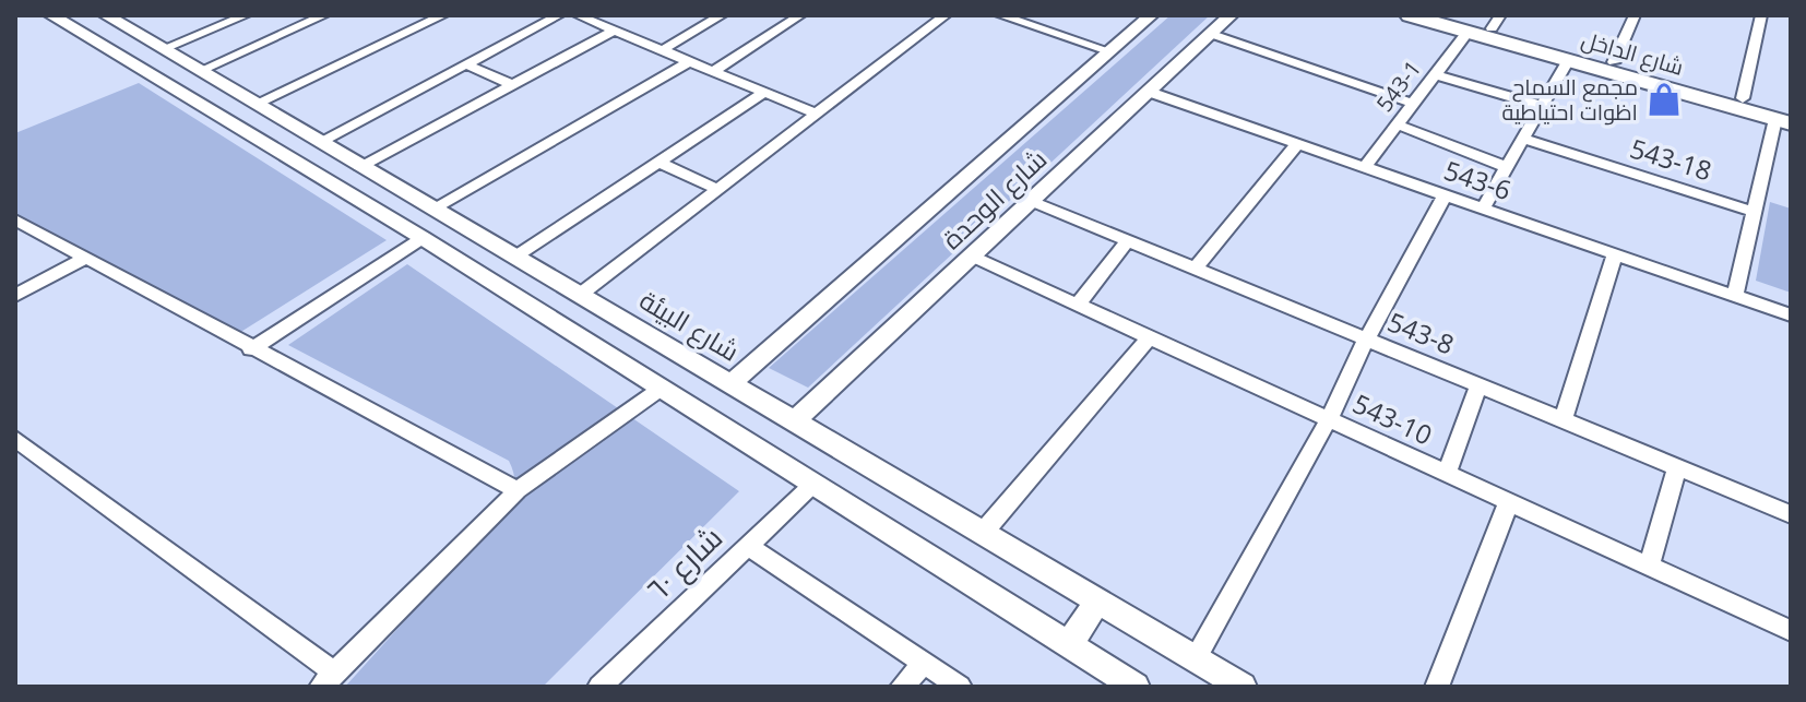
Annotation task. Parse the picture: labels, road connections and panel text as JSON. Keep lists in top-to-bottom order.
{
  "streets": {
    "main road": ["شارع الداخل"],
    "street": [
      "543-1",
      "543-18",
      "543-6",
      "شارع الوحدة",
      "شارع البيئة",
      "543-8",
      "543-10",
      "شارع ٦٠"
    ]
  },
  "crossings": [
    ["شارع الداخل", "543-1"],
    ["543-1", "543-6"],
    ["543-6", "شارع الوحدة"],
    ["شارع الوحدة", "شارع البيئة"],
    ["شارع الوحدة", "543-8"],
    ["شارع الوحدة", "543-10"]
  ],
  "places": {
    "shop": ["مجمع السماح اظوات احتياطية"]
  }
}
